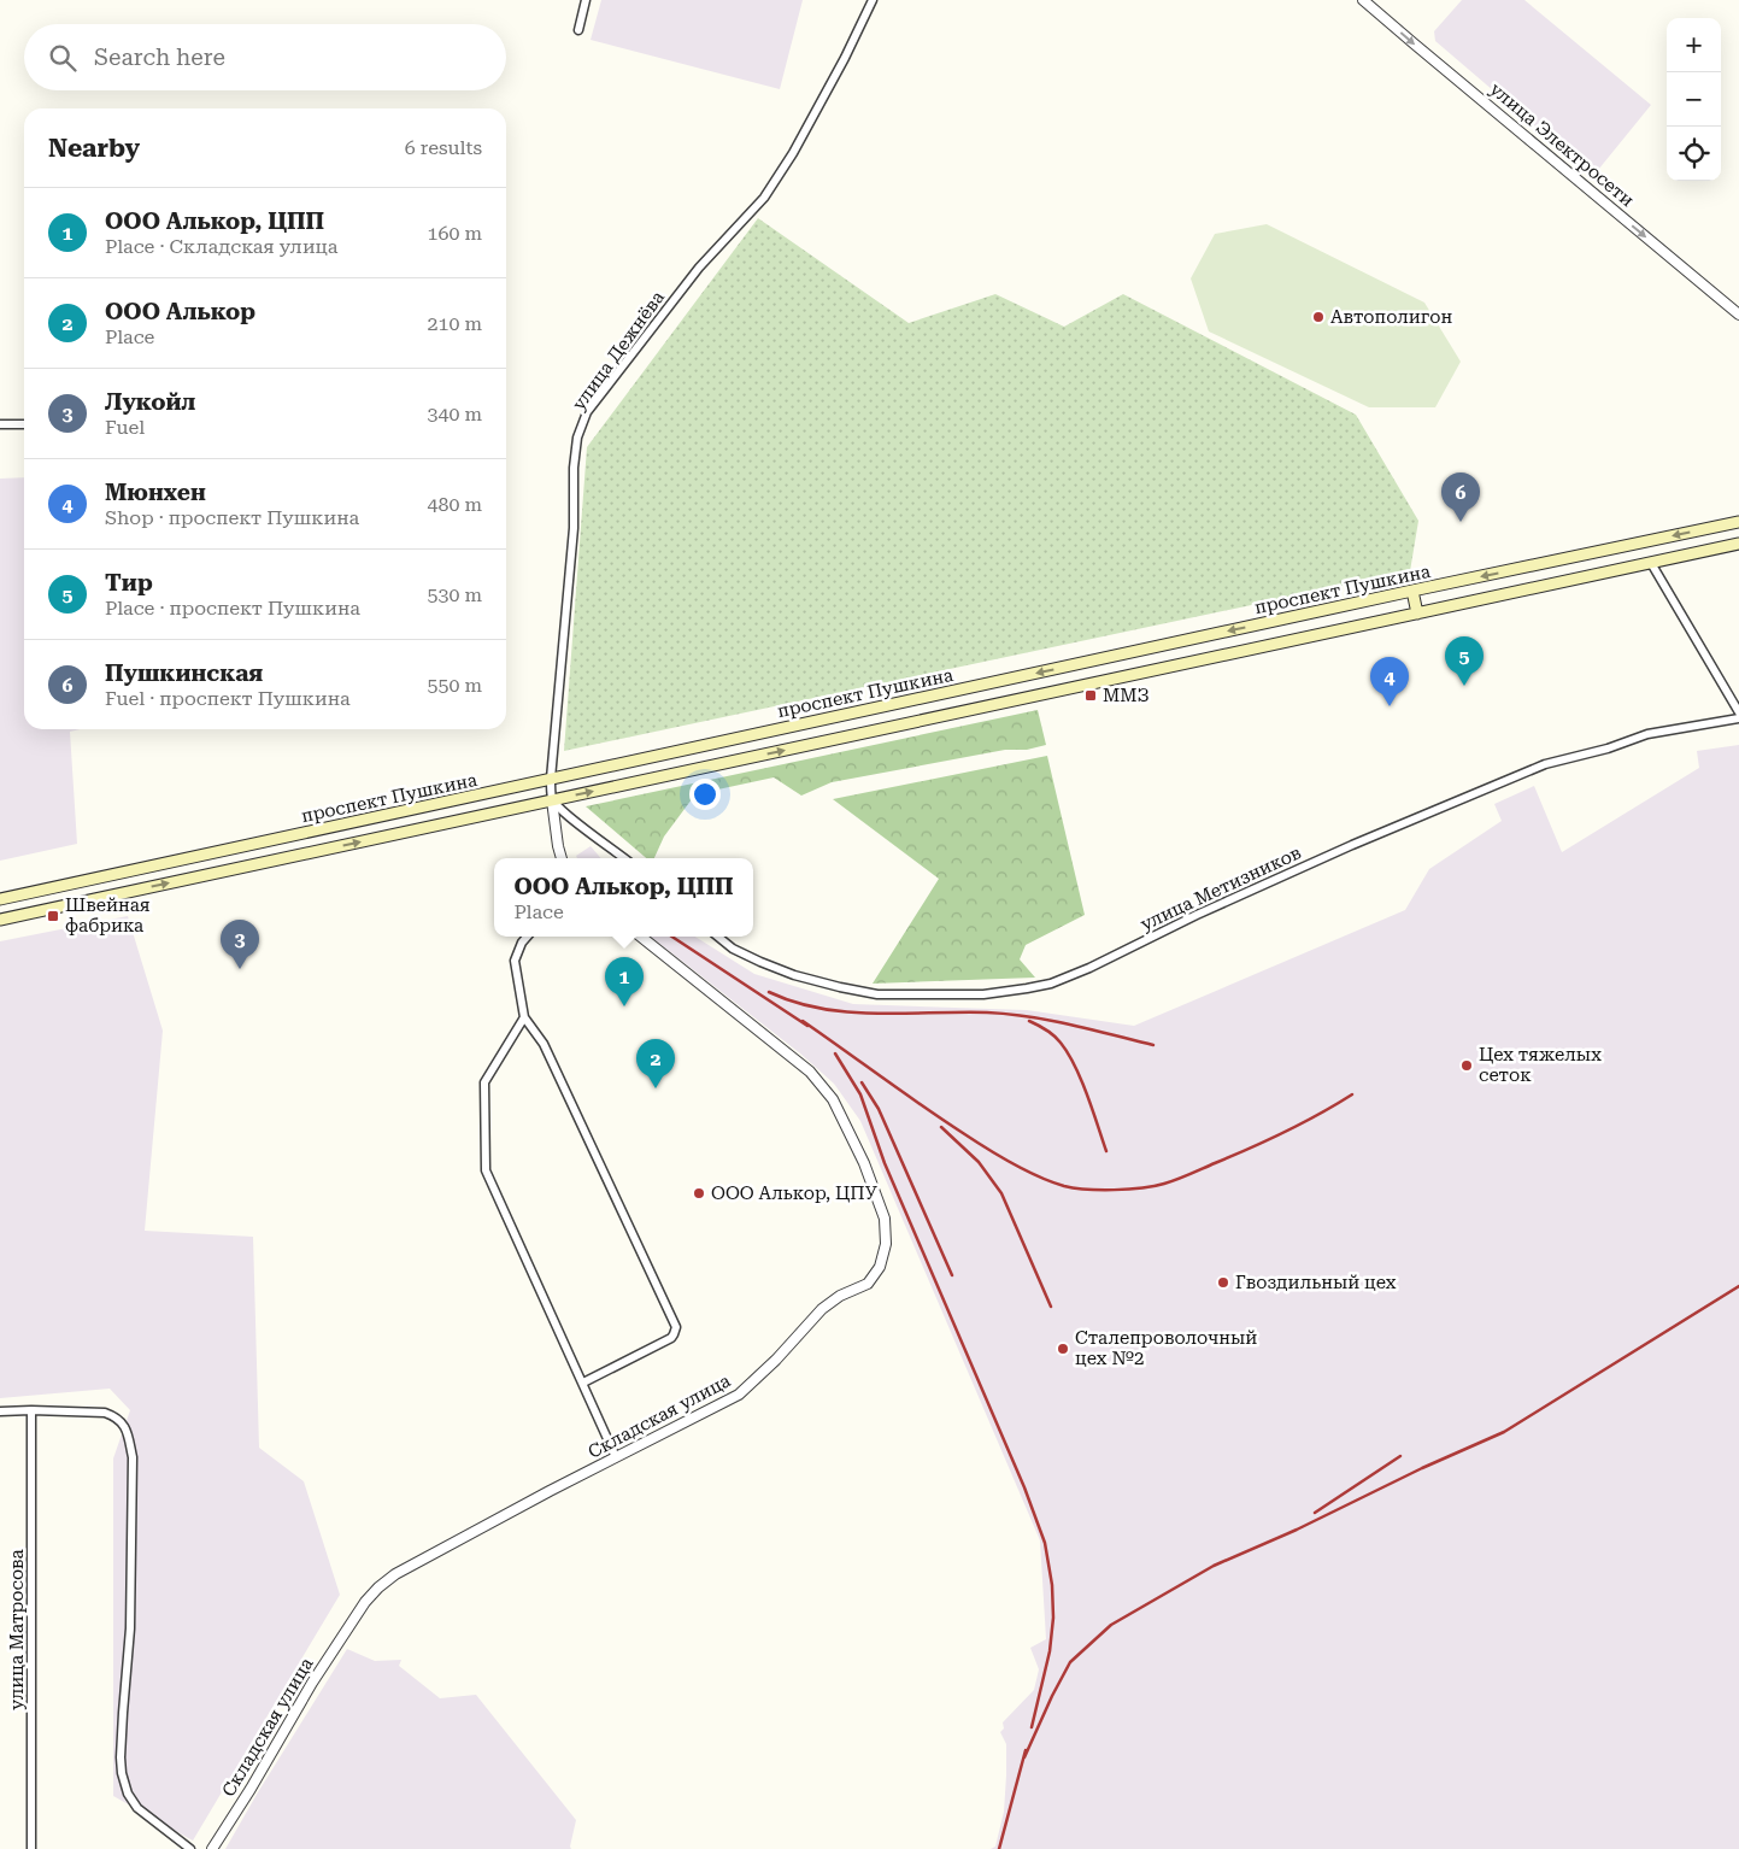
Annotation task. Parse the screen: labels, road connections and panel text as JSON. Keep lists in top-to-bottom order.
{
  "streets": {
    "main road": ["проспект Пушкина"],
    "street": [
      "улица Электросети",
      "улица Дежнёва",
      "улица Метизников",
      "Складская улица",
      "улица Матросова"
    ]
  },
  "crossings": [
    ["улица Дежнёва", "проспект Пушкина"]
  ],
  "one_way": ["улица Электросети"],
  "places": {
    "other": [
      "Автополигон",
      "Цех тяжелых сеток",
      "ООО Алькор, ЦПУ",
      "Гвоздильный цех",
      "Сталепроволочный цех №2"
    ],
    "transit": ["ММЗ", "Швейная фабрика"]
  },
  "page": {
    "map_buttons": ["+", "−"],
    "search": "Search here",
    "heading": ["Nearby", "6 results"],
    "list": [
      {
        "mark": "1",
        "name": "ООО Алькор, ЦПП",
        "note": "Place · Складская улица",
        "value": "160 m"
      },
      {
        "mark": "2",
        "name": "ООО Алькор",
        "note": "Place",
        "value": "210 m"
      },
      {
        "mark": "3",
        "name": "Лукойл",
        "note": "Fuel",
        "value": "340 m"
      },
      {
        "mark": "4",
        "name": "Мюнхен",
        "note": "Shop · проспект Пушкина",
        "value": "480 m"
      },
      {
        "mark": "5",
        "name": "Тир",
        "note": "Place · проспект Пушкина",
        "value": "530 m"
      },
      {
        "mark": "6",
        "name": "Пушкинская",
        "note": "Fuel · проспект Пушкина",
        "value": "550 m"
      }
    ],
    "pins": [
      "6",
      "5",
      "4",
      "3",
      "1",
      "2"
    ],
    "popup": ["ООО Алькор, ЦПП", "Place"]
  }
}
